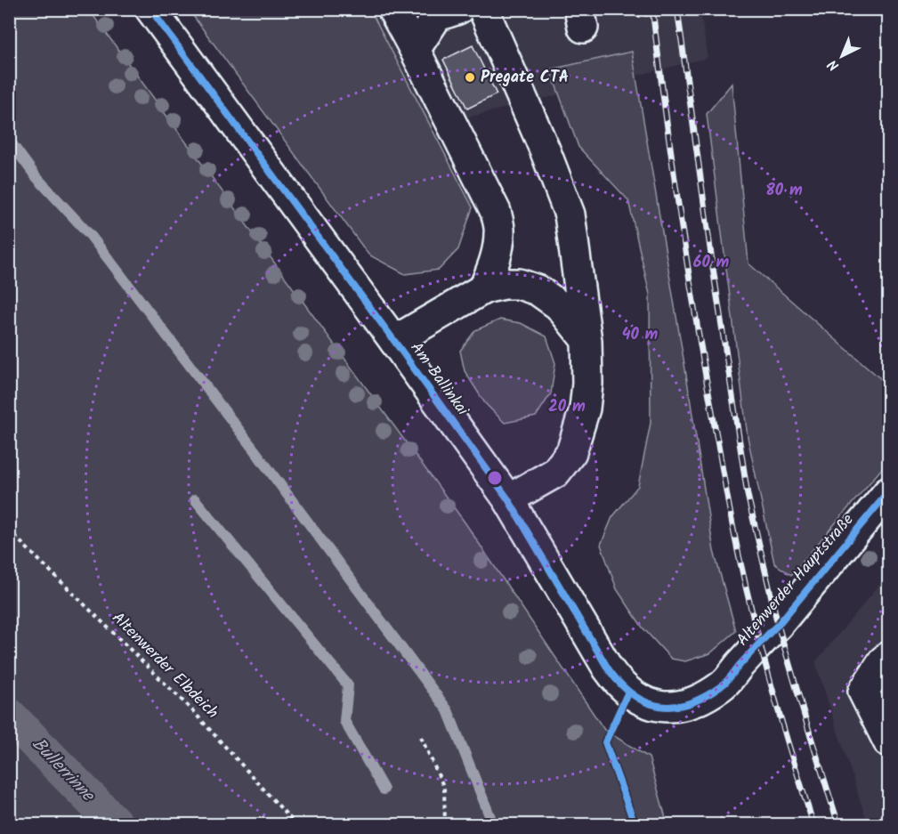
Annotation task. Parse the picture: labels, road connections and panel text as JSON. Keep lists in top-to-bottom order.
{
  "streets": {
    "street": ["Am Ballinkai", "Altenwerder Hauptstraße"],
    "path": ["Altenwerder Elbdeich"]
  },
  "crossings": [
    ["Am Ballinkai", "Altenwerder Hauptstraße"]
  ],
  "water": ["Bullerrinne"],
  "places": ["Pregate CTA"],
  "north": "bottom left",
  "rings": [
    "80 m",
    "60 m",
    "40 m",
    "20 m"
  ]
}
